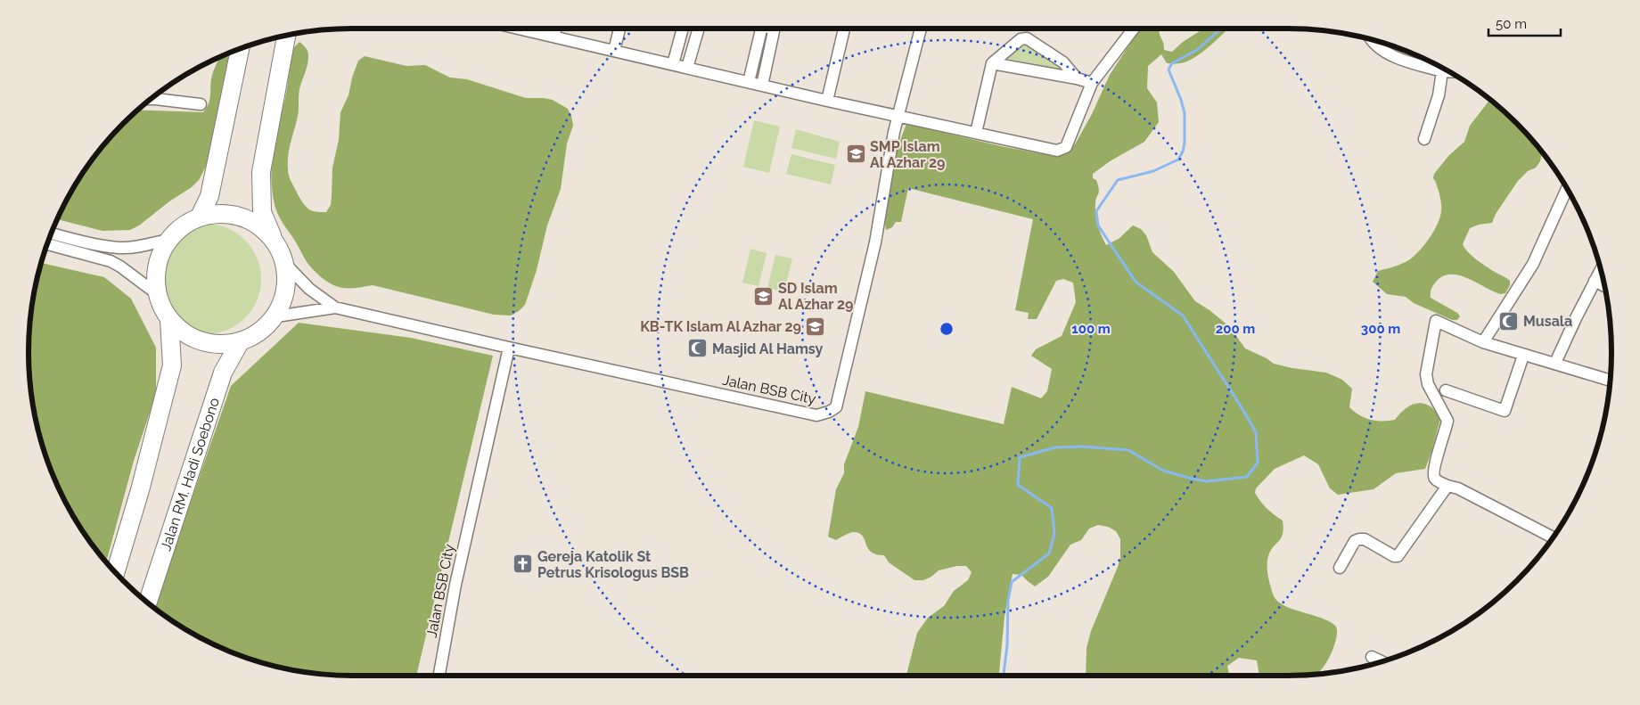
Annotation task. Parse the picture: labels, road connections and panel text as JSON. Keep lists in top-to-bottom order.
{
  "streets": {
    "main road": ["Jalan RM. Hadi Soebono"],
    "street": ["Jalan BSB City"]
  },
  "crossings": [
    ["Jalan BSB City", "Jalan RM. Hadi Soebono"]
  ],
  "places": {
    "school or university": ["SMP Islam Al Azhar 29", "SD Islam Al Azhar 29", "KB-TK Islam Al Azhar 29"],
    "mosque": ["Musala", "Masjid Al Hamsy"],
    "church": ["Gereja Katolik St Petrus Krisologus BSB"]
  },
  "scale_bar": "50 m",
  "rings": ["100 m", "200 m", "300 m"]
}
